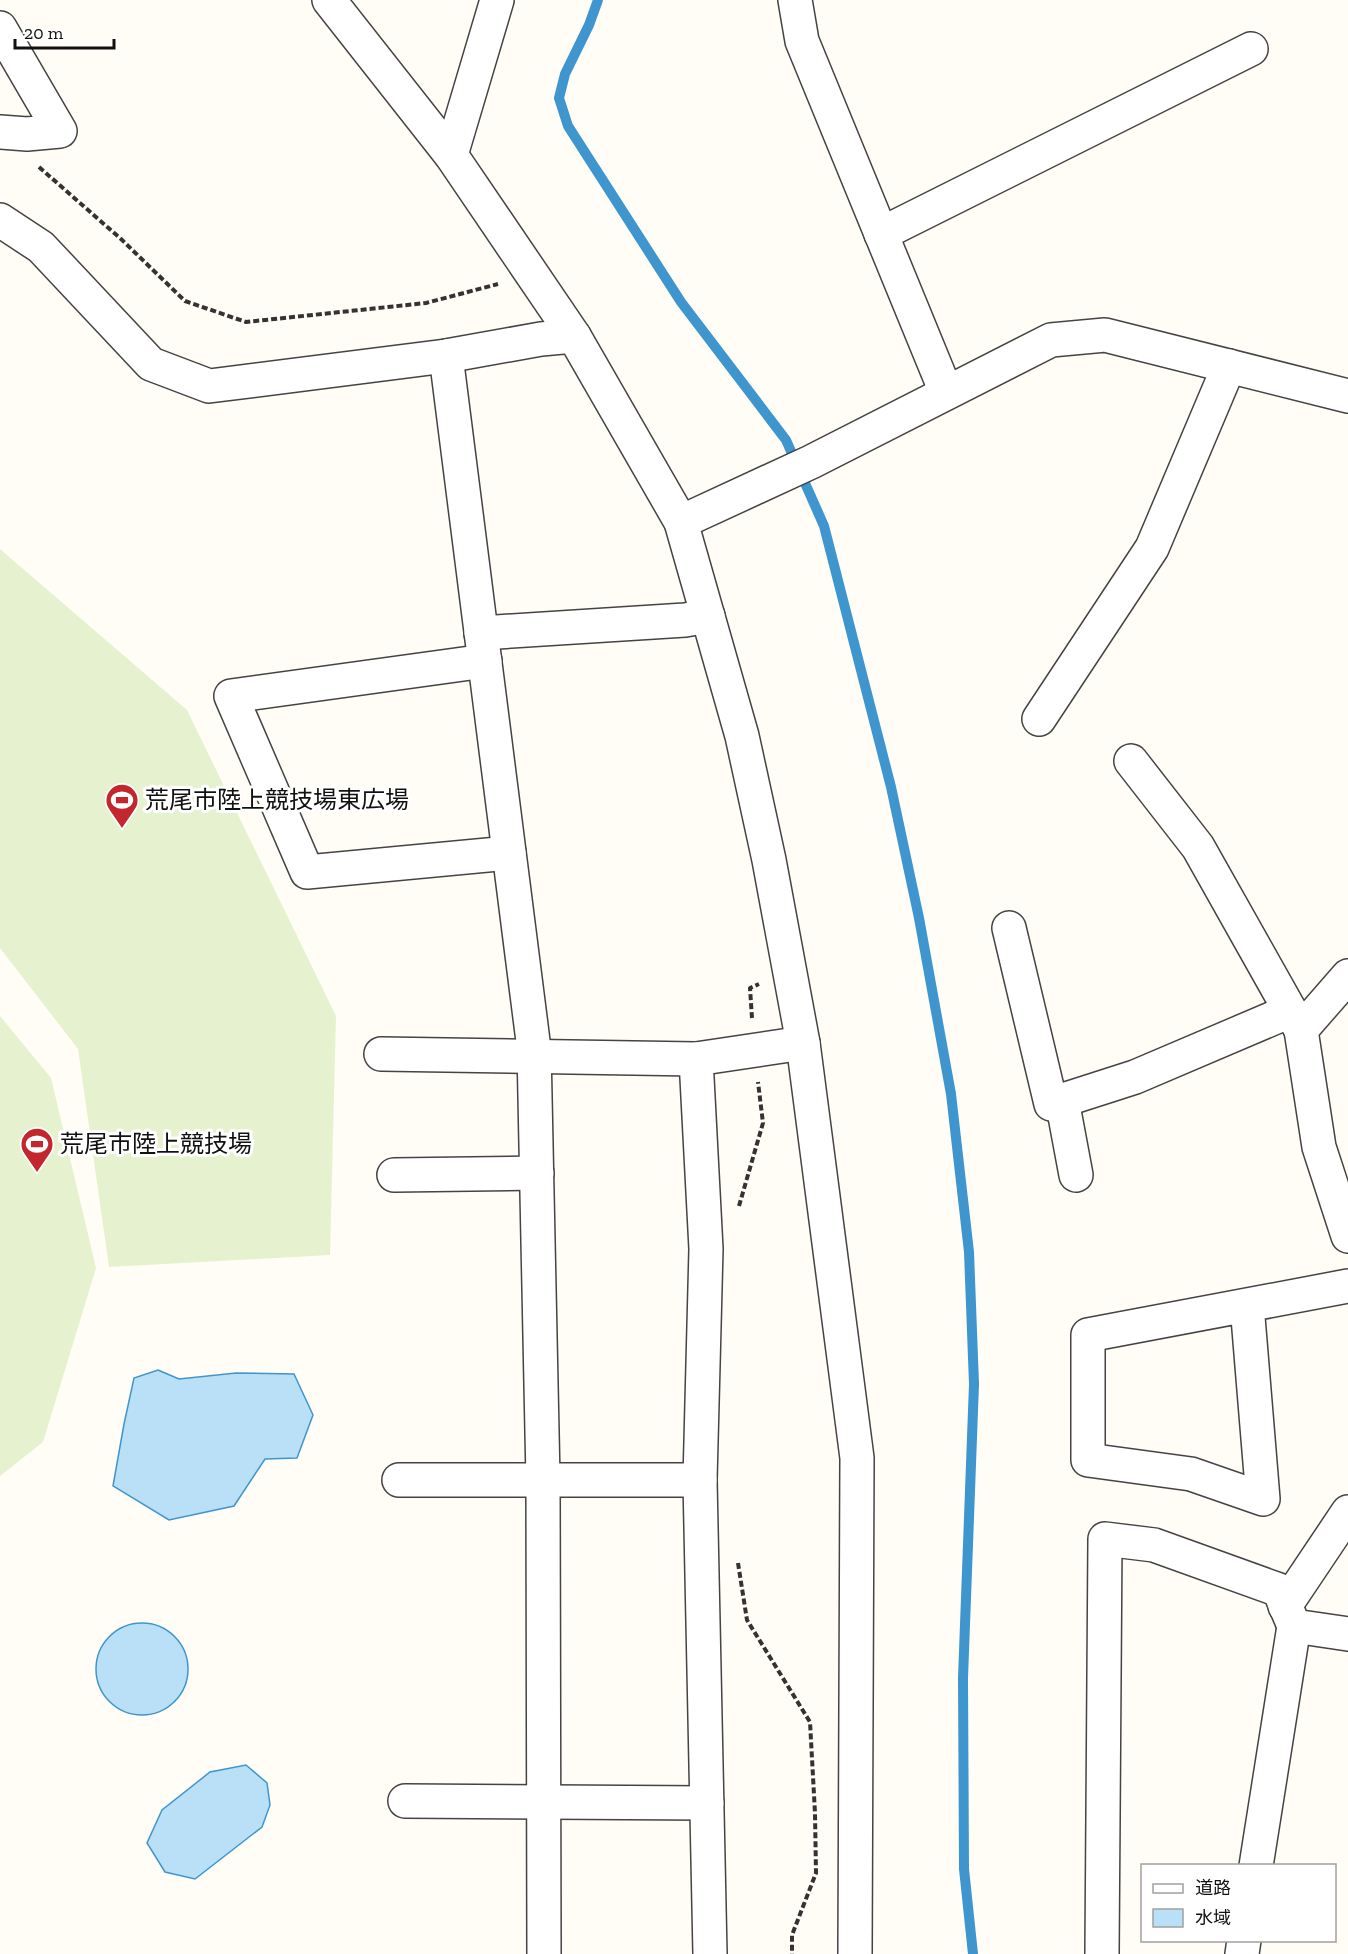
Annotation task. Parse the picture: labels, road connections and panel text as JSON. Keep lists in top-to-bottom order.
{
  "places": {
    "sports": ["荒尾市陸上競技場東広場", "荒尾市陸上競技場"]
  },
  "legend": ["道路", "水域"],
  "scale_bar": "20 m"
}
